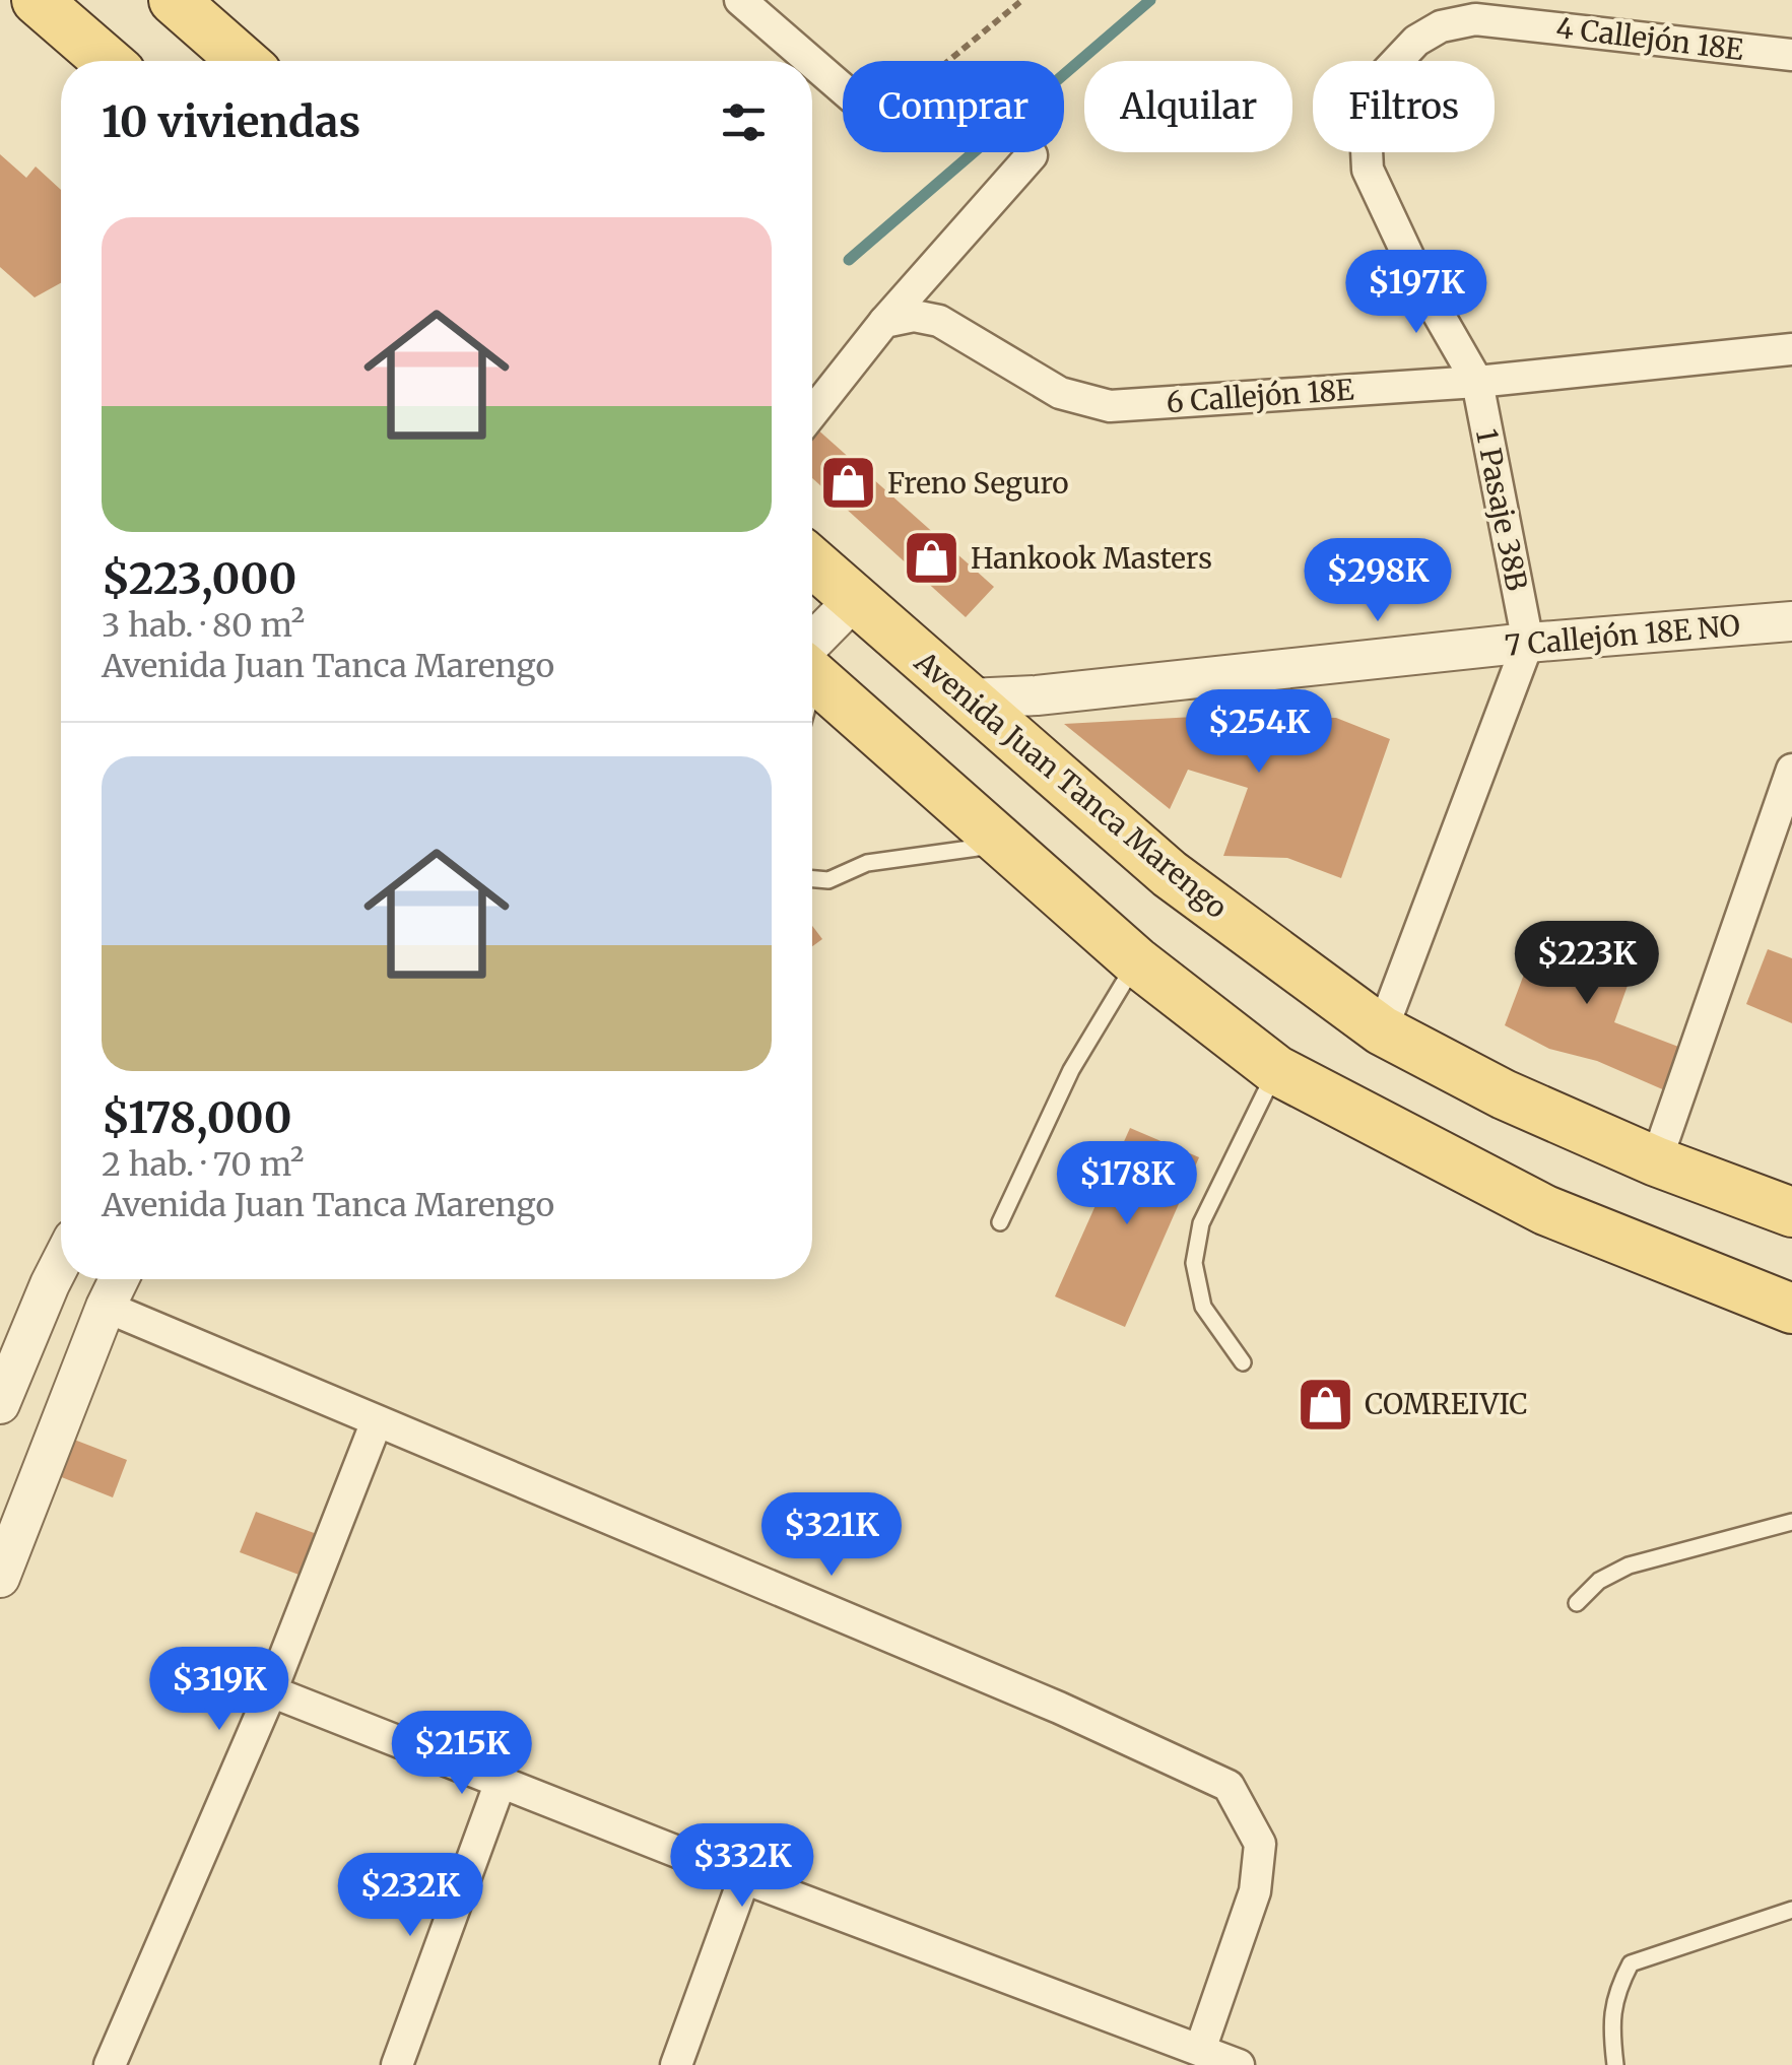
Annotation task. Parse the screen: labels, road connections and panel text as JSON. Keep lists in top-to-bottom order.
{
  "streets": {
    "main road": ["Avenida Juan Tanca Marengo"],
    "street": [
      "4 Callejón 18E",
      "6 Callejón 18E",
      "1 Pasaje 38B",
      "7 Callejón 18E NO"
    ]
  },
  "crossings": [
    ["4 Callejón 18E", "1 Pasaje 38B"],
    ["6 Callejón 18E", "1 Pasaje 38B"],
    ["1 Pasaje 38B", "7 Callejón 18E NO"],
    ["7 Callejón 18E NO", "Avenida Juan Tanca Marengo"]
  ],
  "places": {
    "shop": ["Freno Seguro", "Hankook Masters", "COMREIVIC"]
  },
  "page": {
    "chip": ["Comprar", "Alquilar", "Filtros"],
    "heading": "10 viviendas",
    "list": [
      {
        "name": "$223,000",
        "note": "3 hab. · 80 m² · Avenida Juan Tanca Marengo"
      },
      {
        "name": "$178,000",
        "note": "2 hab. · 70 m² · Avenida Juan Tanca Marengo"
      }
    ],
    "price": [
      "$197K",
      "$298K",
      "$254K",
      "$223K",
      "$178K",
      "$321K",
      "$319K",
      "$215K",
      "$332K",
      "$232K"
    ]
  }
}
